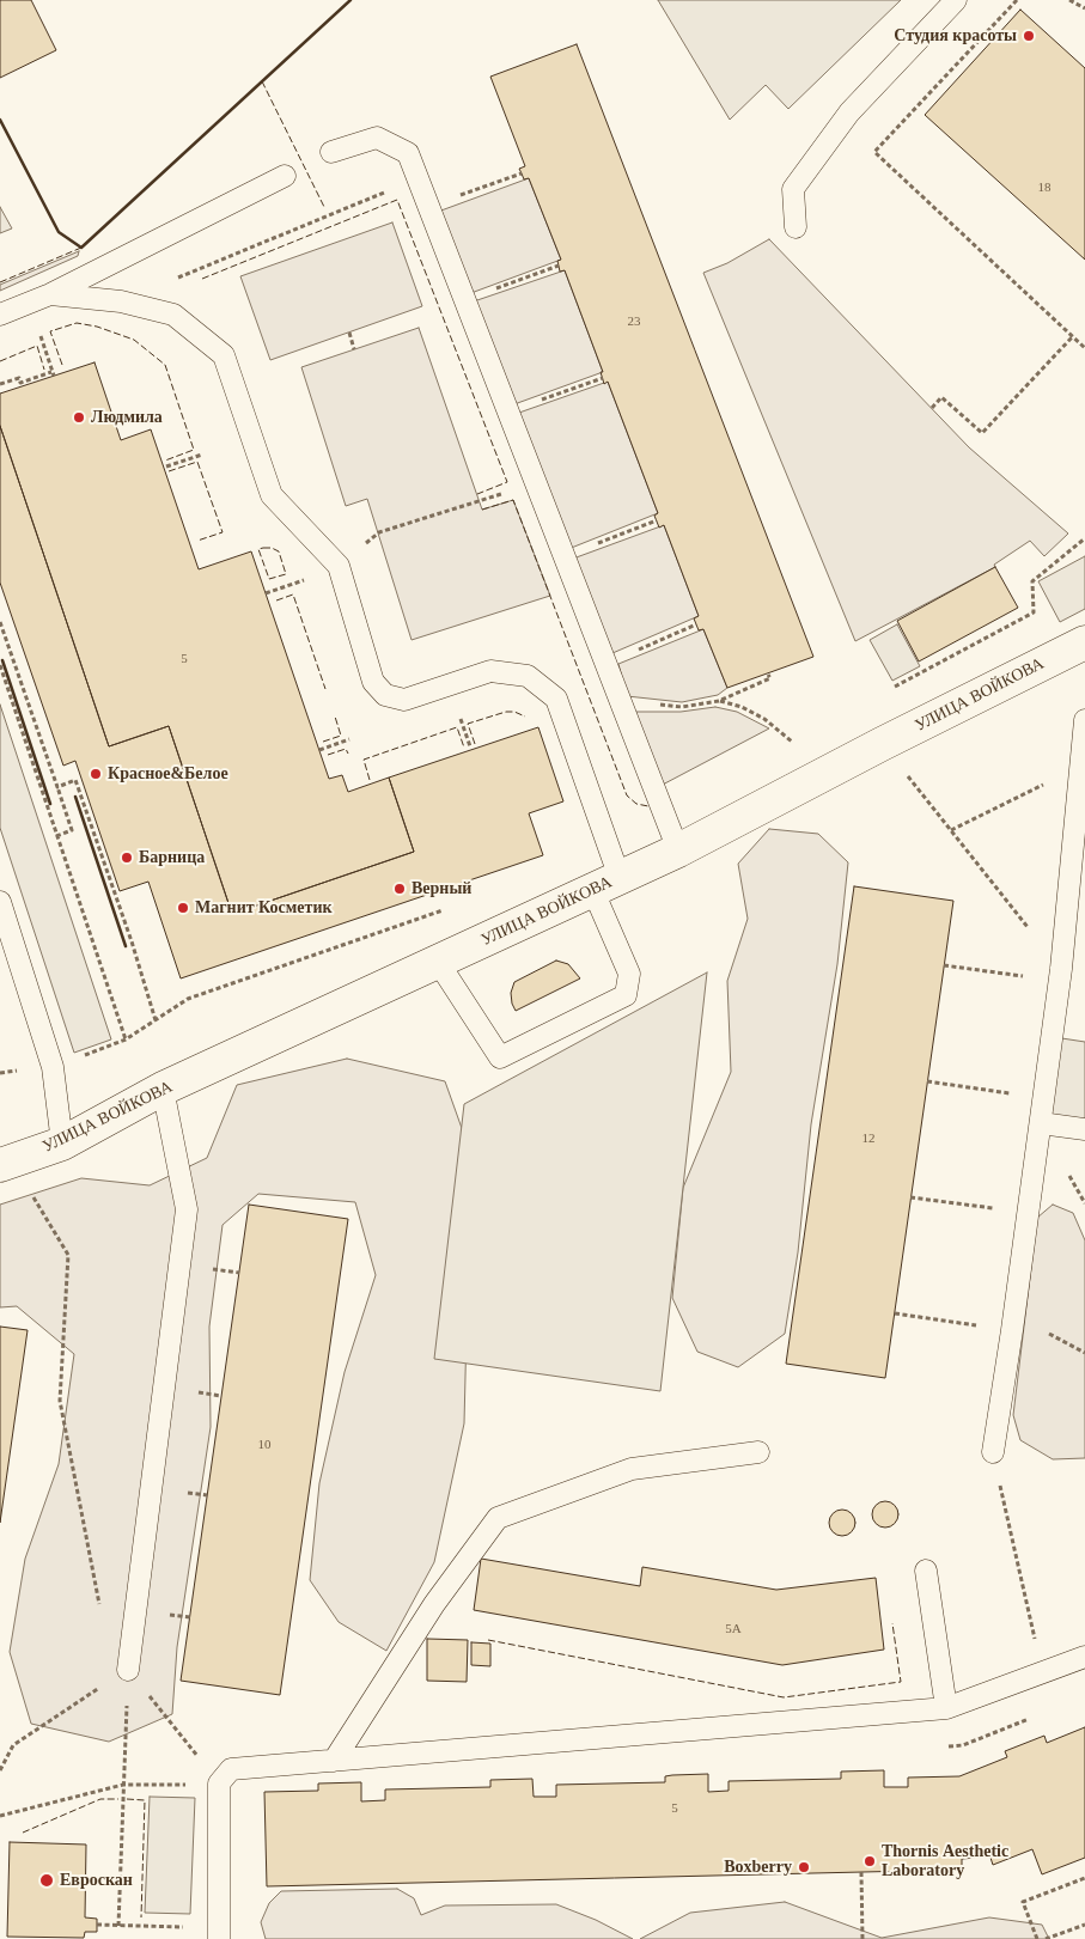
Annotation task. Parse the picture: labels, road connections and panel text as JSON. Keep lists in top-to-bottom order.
{
  "streets": {
    "street": ["УЛИЦА ВОЙКОВА"]
  },
  "places": [
    "Студия красоты",
    "Людмила",
    "Красное&Белое",
    "Барница",
    "Верный",
    "Магнит Косметик",
    "Thornis Aesthetic Laboratory",
    "Boxberry",
    "Евроскан"
  ],
  "house_numbers": [
    "18",
    "23",
    "5",
    "12",
    "10",
    "5А",
    "5"
  ]
}
